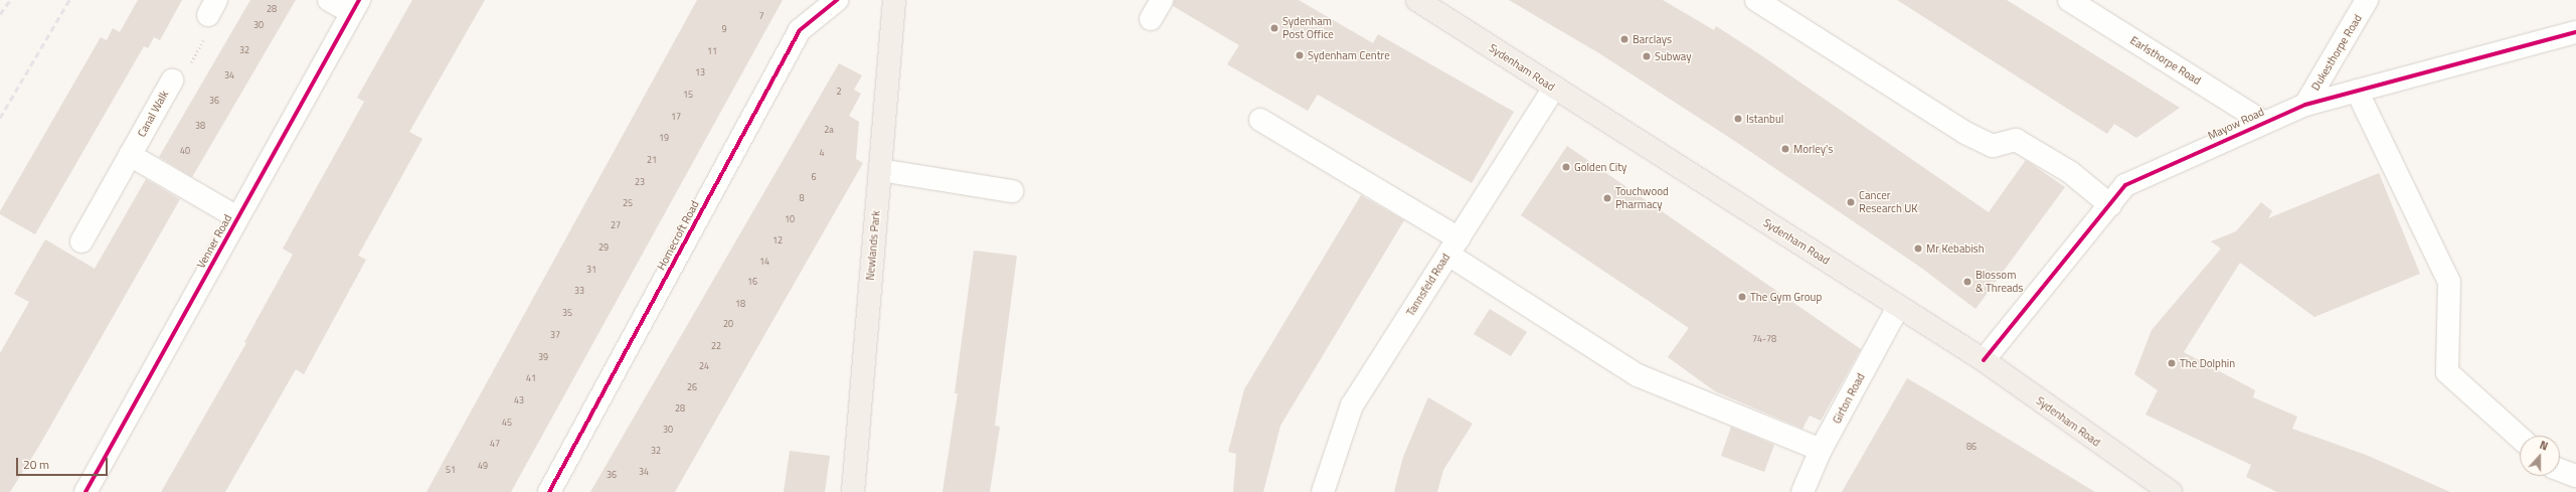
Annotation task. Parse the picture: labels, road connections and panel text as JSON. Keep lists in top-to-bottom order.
{
  "streets": {
    "main road": ["Sydenham Road", "Newlands Park"],
    "street": [
      "Dukesthorpe Road",
      "Earlsthorpe Road",
      "Canal Walk",
      "Mayow Road",
      "Homecroft Road",
      "Venner Road",
      "Tannsfeld Road",
      "Girton Road"
    ]
  },
  "crossings": [
    ["Dukesthorpe Road", "Mayow Road"],
    ["Earlsthorpe Road", "Mayow Road"],
    ["Sydenham Road", "Mayow Road"],
    ["Sydenham Road", "Tannsfeld Road"],
    ["Sydenham Road", "Girton Road"]
  ],
  "places": [
    "Sydenham Post Office",
    "Barclays",
    "Sydenham Centre",
    "Subway",
    "Istanbul",
    "Morley's",
    "Golden City",
    "Touchwood Pharmacy",
    "Cancer Research UK",
    "Mr Kebabish",
    "Blossom & Threads",
    "The Gym Group",
    "The Dolphin"
  ],
  "house_numbers": [
    "28",
    "7",
    "30",
    "9",
    "32",
    "11",
    "13",
    "34",
    "2",
    "15",
    "36",
    "17",
    "38",
    "2a",
    "19",
    "40",
    "4",
    "21",
    "6",
    "23",
    "8",
    "25",
    "10",
    "27",
    "12",
    "29",
    "14",
    "31",
    "16",
    "33",
    "18",
    "35",
    "20",
    "37",
    "74-78",
    "22",
    "39",
    "24",
    "41",
    "26",
    "43",
    "28",
    "45",
    "30",
    "47",
    "86",
    "32",
    "49",
    "51",
    "34",
    "36"
  ],
  "scale_bar": "20 m",
  "north": "top"
}
